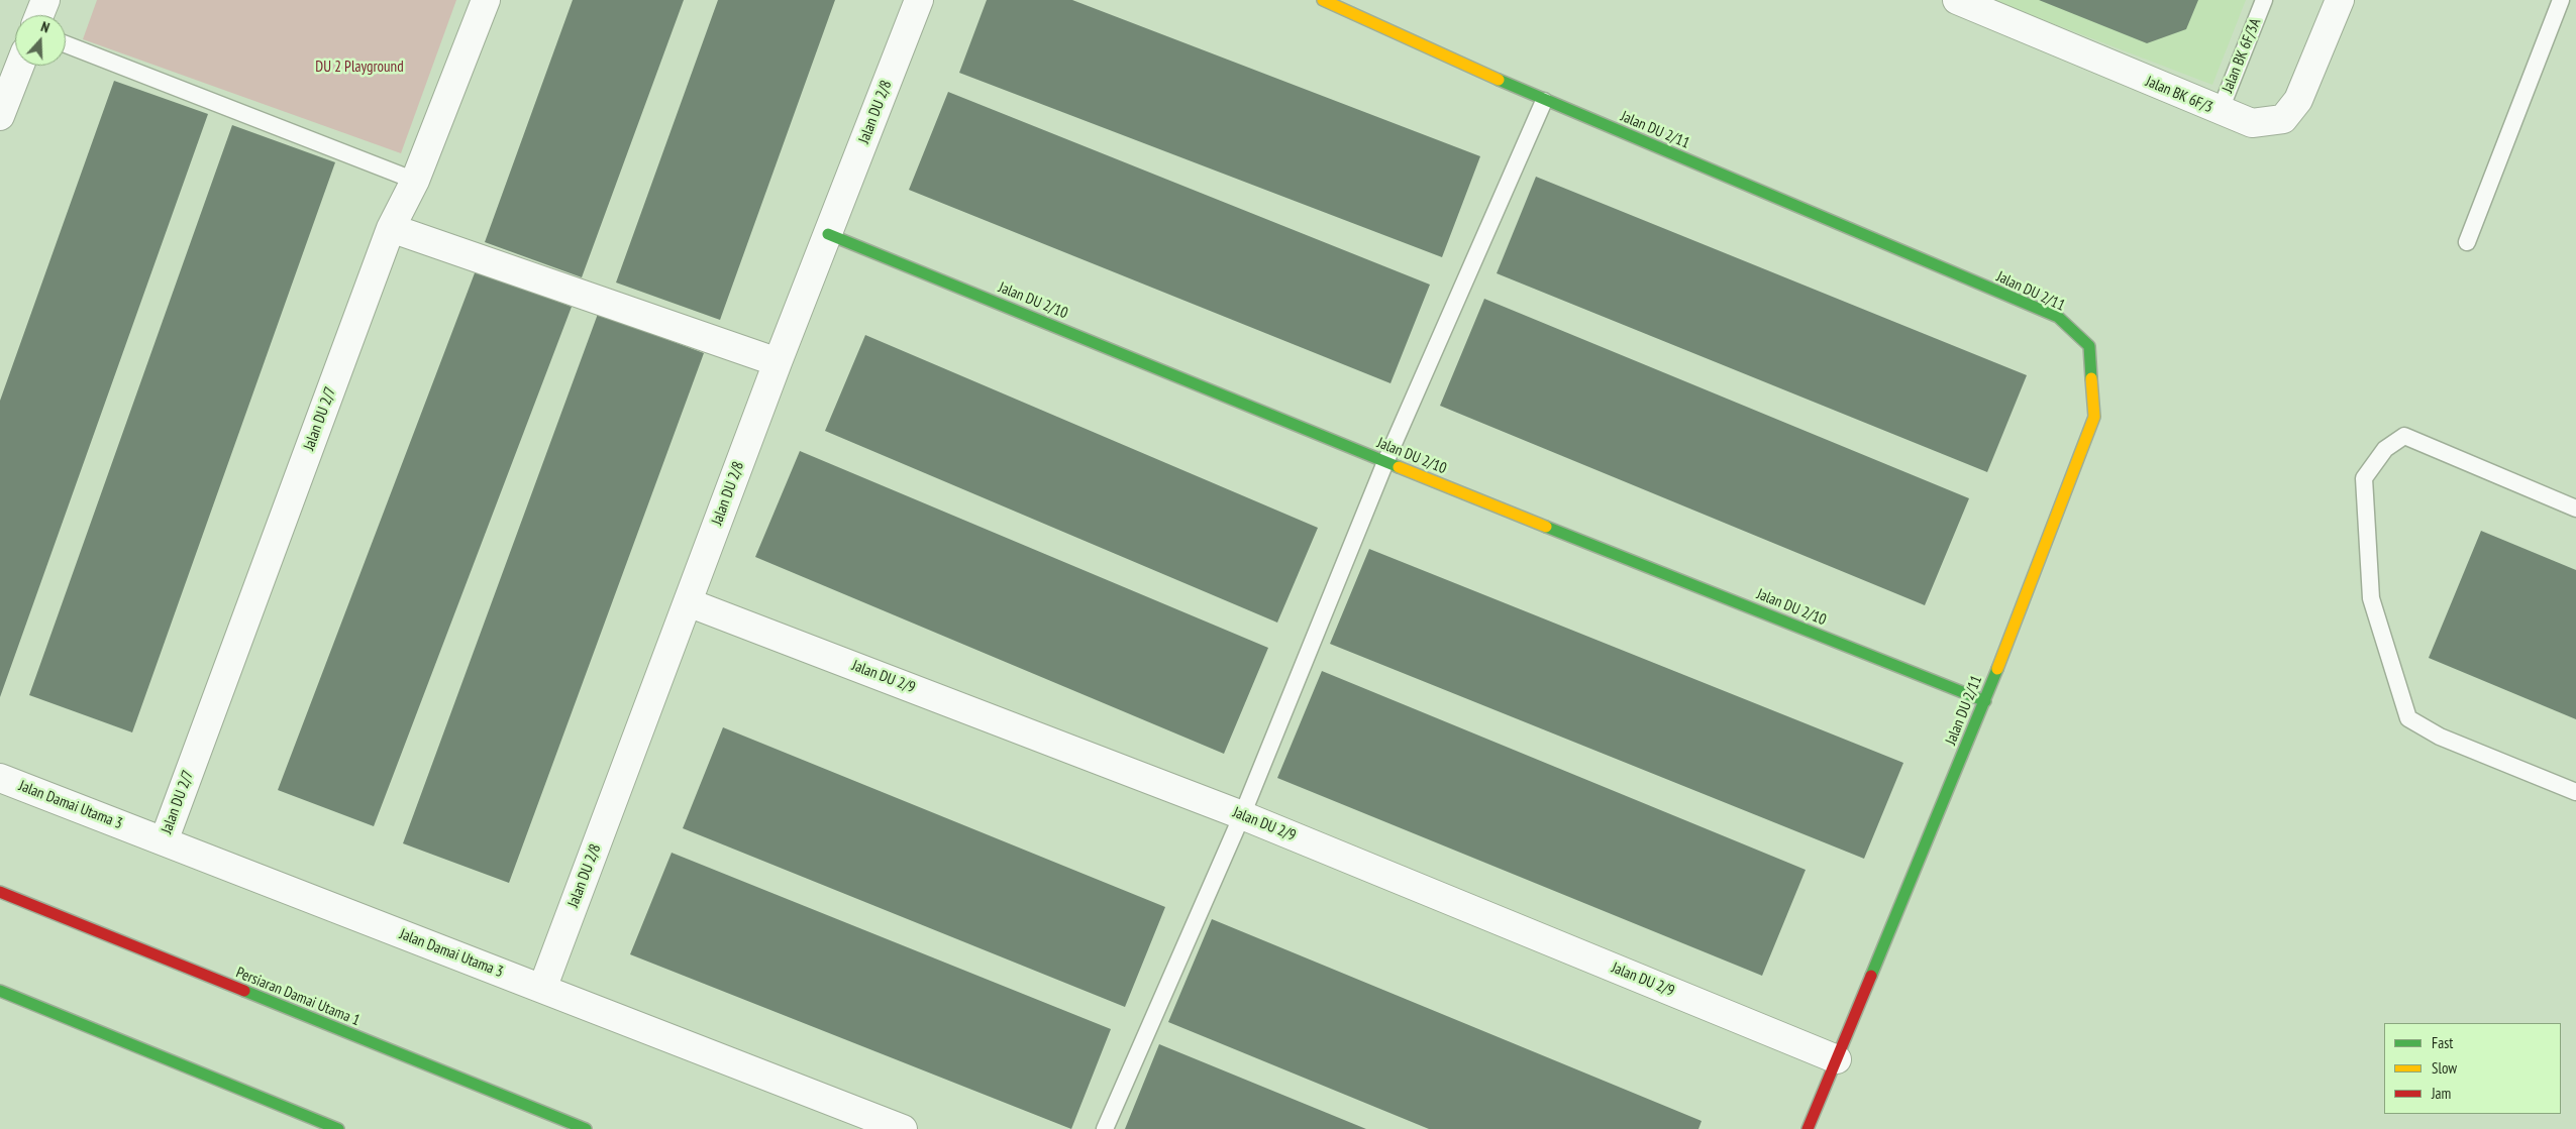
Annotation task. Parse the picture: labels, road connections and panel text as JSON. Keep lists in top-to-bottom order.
{
  "streets": {
    "street": [
      "Jalan BK 6F/3",
      "Jalan DU 2/8",
      "Jalan DU 2/11",
      "Jalan DU 2/10",
      "Jalan DU 2/7",
      "Jalan DU 2/9",
      "Jalan Damai Utama 3",
      "Persiaran Damai Utama 1"
    ],
    "lane": ["Jalan BK 6F/3A"]
  },
  "crossings": [
    ["Jalan BK 6F/3A", "Jalan BK 6F/3"],
    ["Jalan DU 2/8", "Jalan DU 2/10"],
    ["Jalan DU 2/8", "Jalan DU 2/9"],
    ["Jalan DU 2/8", "Jalan Damai Utama 3"],
    ["Jalan DU 2/11", "Jalan DU 2/10"],
    ["Jalan DU 2/11", "Jalan DU 2/9"],
    ["Jalan DU 2/7", "Jalan Damai Utama 3"]
  ],
  "parks": ["DU 2 Playground"],
  "legend": ["Fast", "Slow", "Jam"],
  "north": "top"
}
